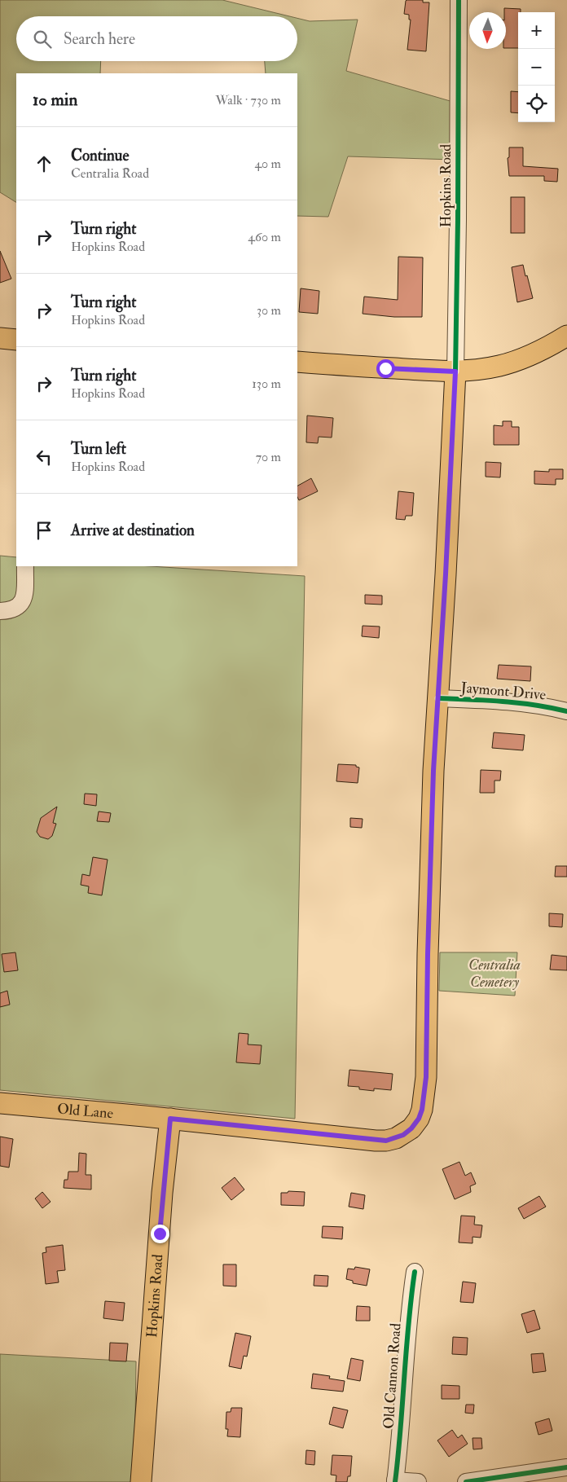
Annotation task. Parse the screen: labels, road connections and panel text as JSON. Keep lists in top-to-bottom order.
{
  "streets": {
    "main road": ["Hopkins Road", "Old Lane"],
    "street": ["Jaymont Drive", "Old Cannon Road"]
  },
  "crossings": [
    ["Hopkins Road", "Jaymont Drive"],
    ["Hopkins Road", "Old Lane"]
  ],
  "parks": ["Centralia Cemetery"],
  "north": "bottom",
  "page": {
    "map_buttons": ["+", "−"],
    "search": "Search here",
    "heading": ["10 min", "Walk · 730 m"],
    "list": [
      ["Continue", "Centralia Road", "40 m"],
      ["Turn right", "Hopkins Road", "460 m"],
      ["Turn right", "Hopkins Road", "30 m"],
      ["Turn right", "Hopkins Road", "130 m"],
      ["Turn left", "Hopkins Road", "70 m"],
      "Arrive at destination"
    ]
  }
}
